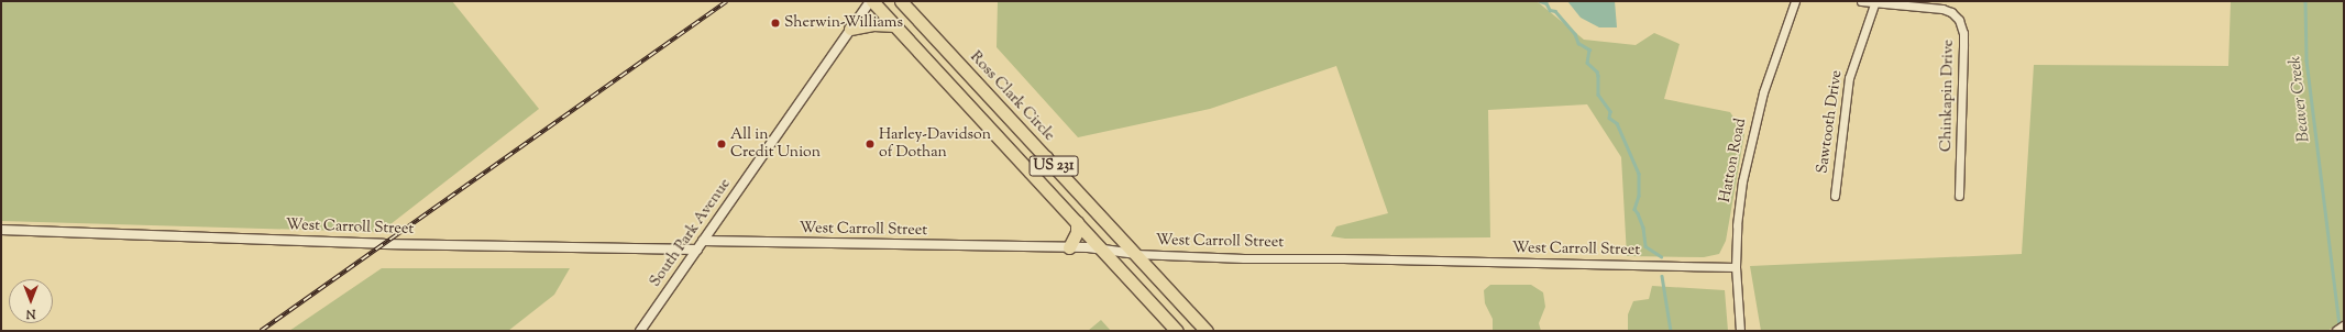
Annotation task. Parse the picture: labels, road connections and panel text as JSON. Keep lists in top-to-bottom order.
{
  "streets": {
    "highway": ["Ross Clark Circle", "US 231"],
    "street": [
      "Chinkapin Drive",
      "Sawtooth Drive",
      "Hatton Road",
      "West Carroll Street",
      "South Park Avenue"
    ]
  },
  "crossings": [
    ["Chinkapin Drive", "Sawtooth Drive"],
    ["Ross Clark Circle", "West Carroll Street"],
    ["Hatton Road", "West Carroll Street"],
    ["US 231", "West Carroll Street"],
    ["US 231", "South Park Avenue"],
    ["West Carroll Street", "South Park Avenue"]
  ],
  "water": ["Beaver Creek"],
  "places": ["Sherwin-Williams", "All in Credit Union", "Harley-Davidson of Dothan"],
  "north": "bottom"
}
